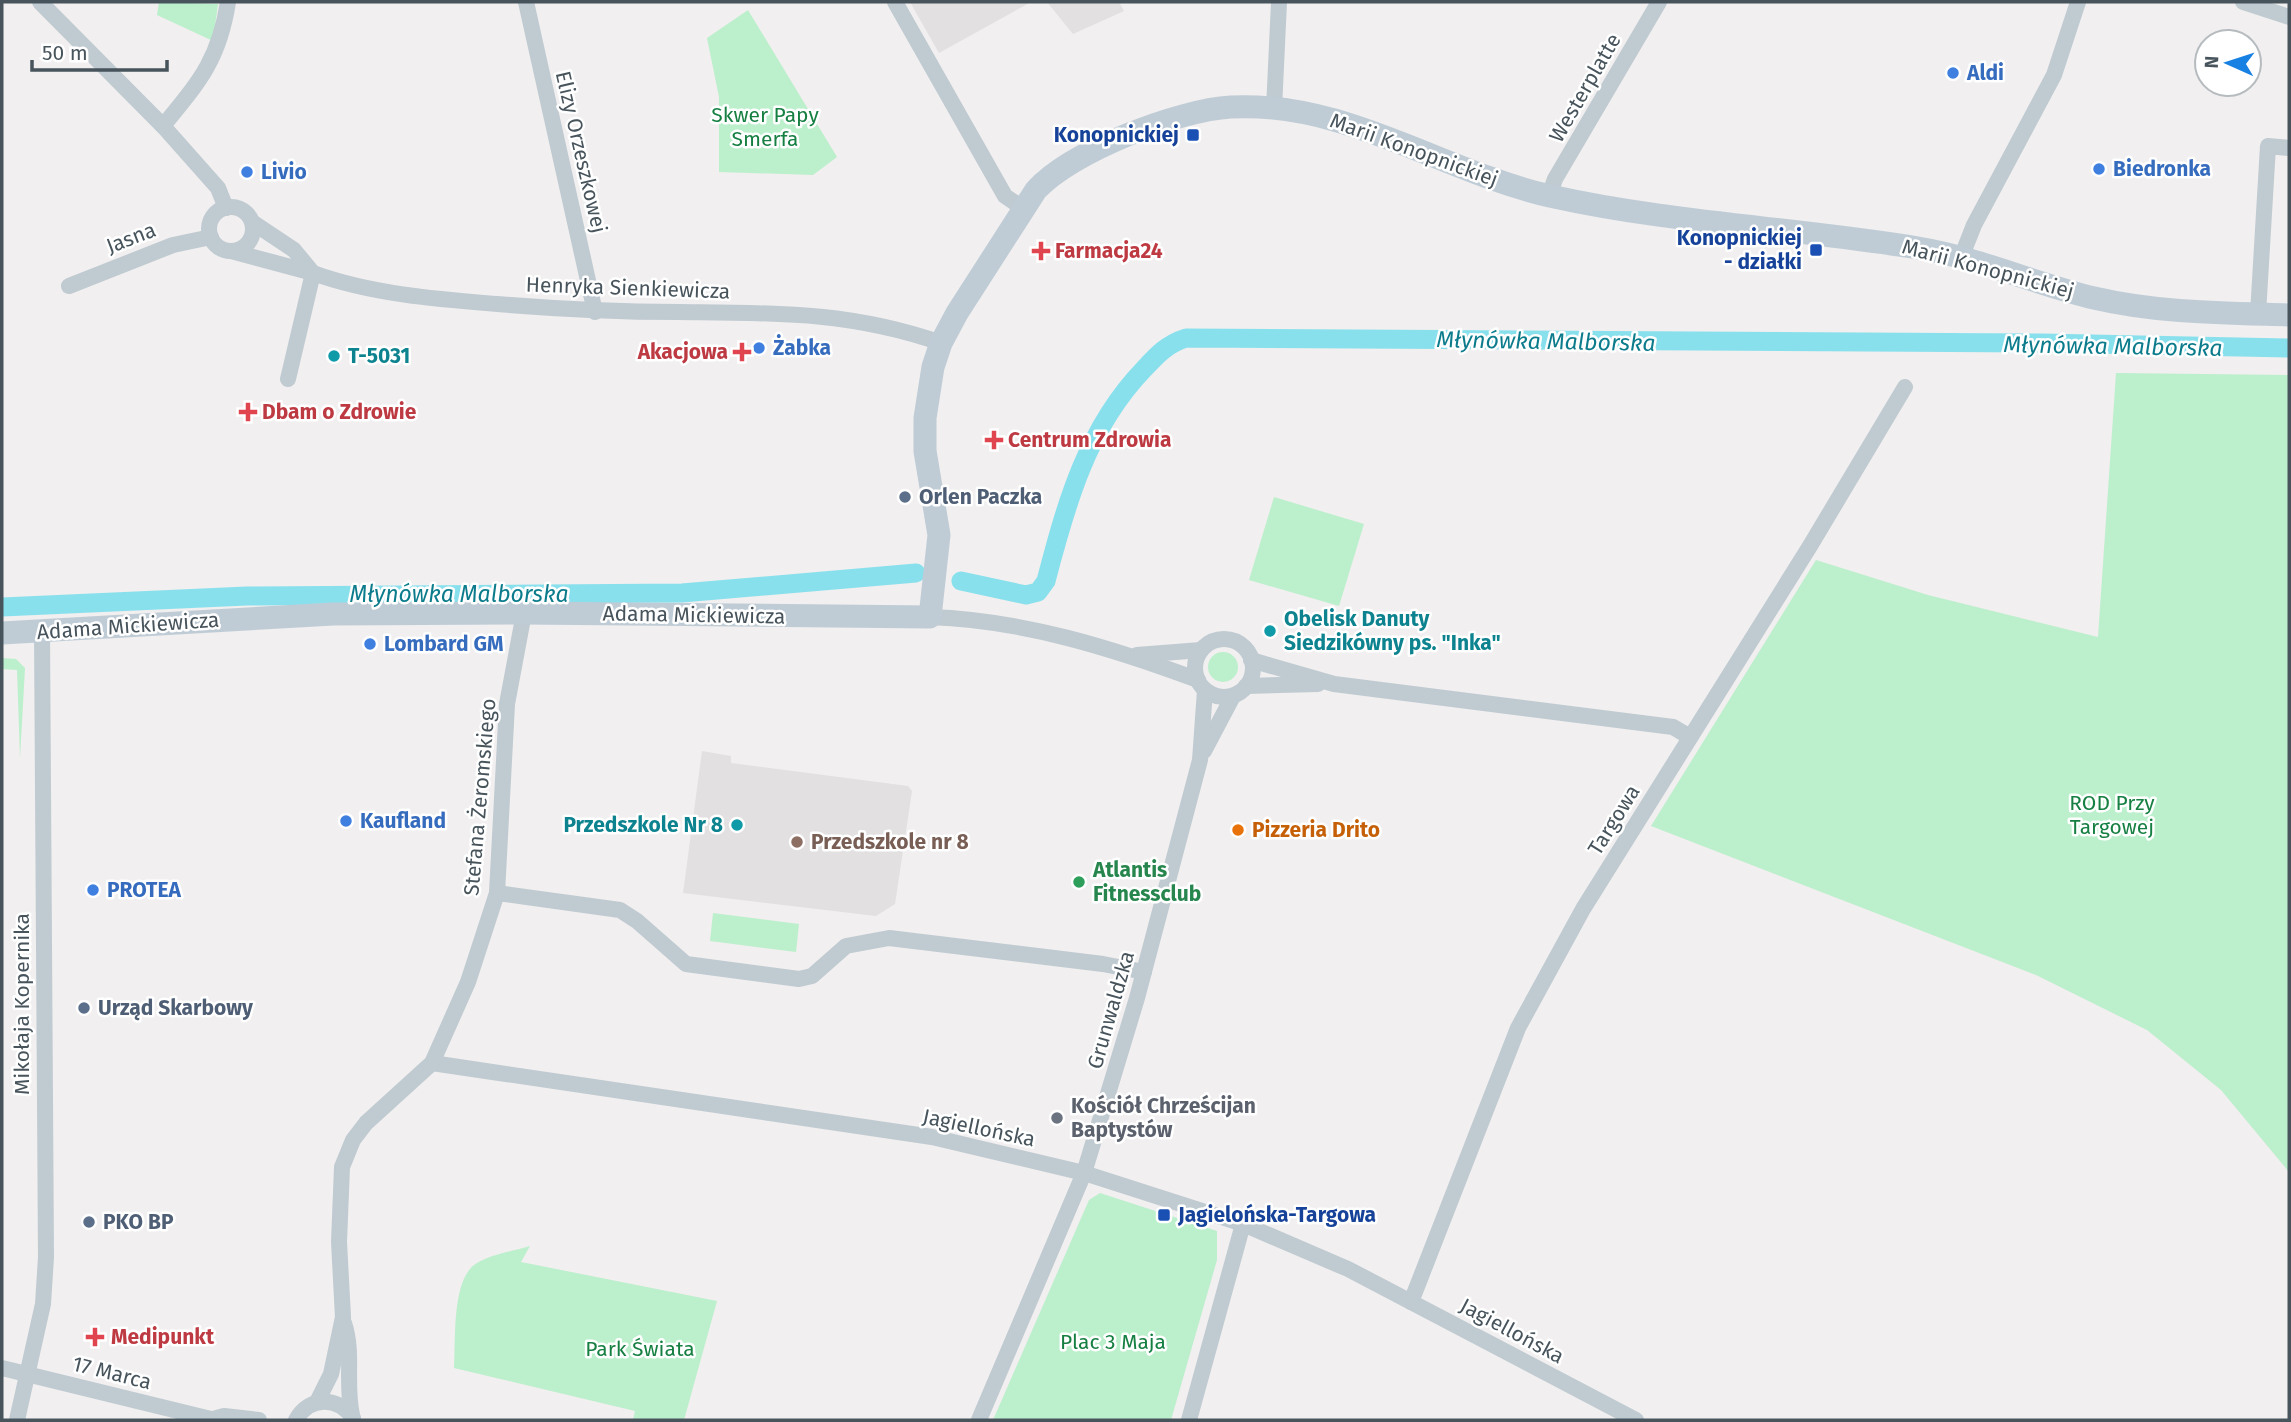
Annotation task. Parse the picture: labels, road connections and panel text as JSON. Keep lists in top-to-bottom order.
{
  "streets": {
    "street": [
      "Westerplatte",
      "Marii Konopnickiej",
      "Elizy Orzeszkowej",
      "Jasna",
      "Henryka Sienkiewicza",
      "Adama Mickiewicza",
      "Stefana Żeromskiego",
      "Targowa",
      "Mikołaja Kopernika",
      "Grunwaldzka",
      "Jagiellońska",
      "17 Marca"
    ]
  },
  "crossings": [
    ["Westerplatte", "Marii Konopnickiej"],
    ["Marii Konopnickiej", "Henryka Sienkiewicza"],
    ["Marii Konopnickiej", "Adama Mickiewicza"],
    ["Elizy Orzeszkowej", "Henryka Sienkiewicza"],
    ["Jasna", "Henryka Sienkiewicza"],
    ["Adama Mickiewicza", "Stefana Żeromskiego"],
    ["Adama Mickiewicza", "Mikołaja Kopernika"],
    ["Adama Mickiewicza", "Grunwaldzka"],
    ["Stefana Żeromskiego", "Jagiellońska"],
    ["Targowa", "Jagiellońska"],
    ["Mikołaja Kopernika", "17 Marca"],
    ["Grunwaldzka", "Jagiellońska"]
  ],
  "water": ["Młynówka Malborska"],
  "parks": [
    "Skwer Papy Smerfa",
    "ROD Przy Targowej",
    "Plac 3 Maja",
    "Park Świata"
  ],
  "places": {
    "other": [
      "Aldi",
      "Biedronka",
      "Livio",
      "Żabka",
      "T-5031",
      "Orlen Paczka",
      "Obelisk Danuty Siedzikówny ps. \"Inka\"",
      "Lombard GM",
      "Kaufland",
      "Przedszkole Nr 8",
      "Pizzeria Drito",
      "Przedszkole nr 8",
      "Atlantis Fitnessclub",
      "PROTEA",
      "Urząd Skarbowy",
      "Kościół Chrześcijan Baptystów",
      "PKO BP"
    ],
    "transit": ["Konopnickiej", "Konopnickiej - działki", "Jagielońska-Targowa"],
    "health": [
      "Farmacja24",
      "Akacjowa",
      "Dbam o Zdrowie",
      "Centrum Zdrowia",
      "Medipunkt"
    ]
  },
  "scale_bar": "50 m",
  "north": "left"
}
